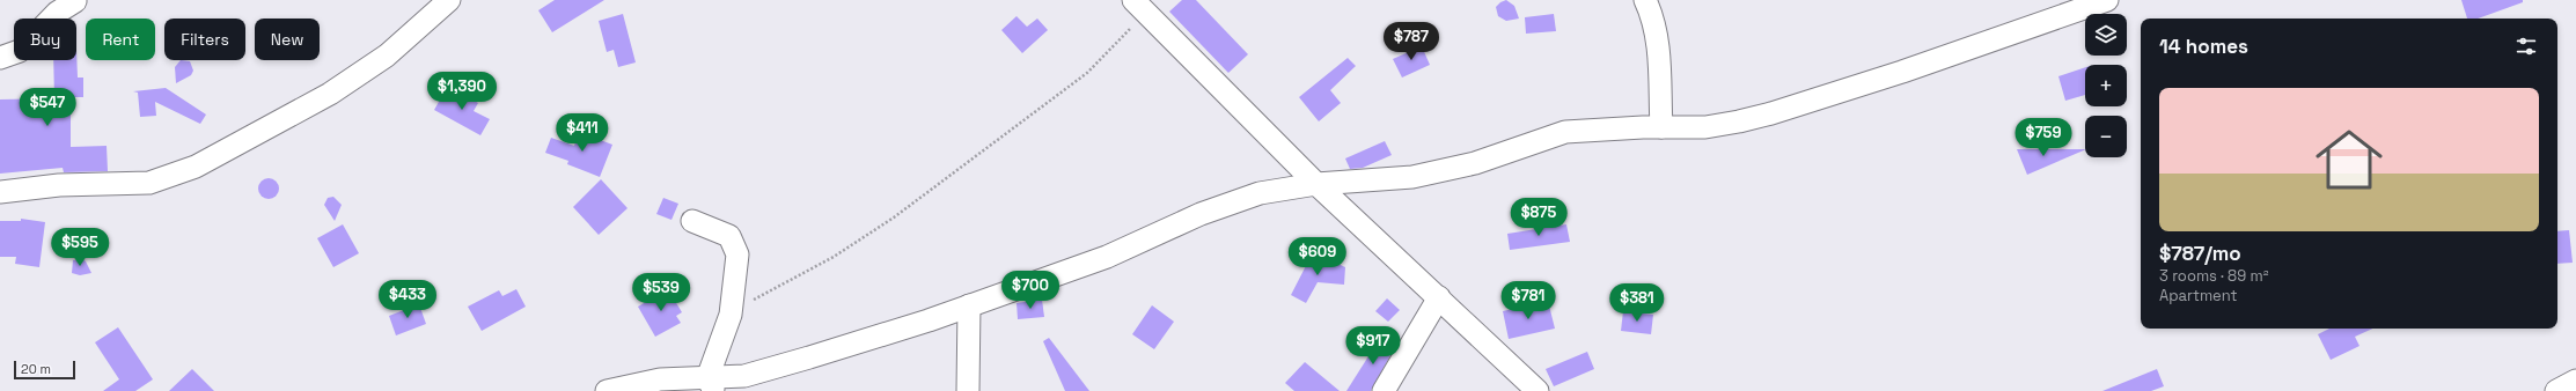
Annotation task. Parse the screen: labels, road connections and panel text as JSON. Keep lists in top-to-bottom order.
{
  "scale_bar": "20 m",
  "page": {
    "map_buttons": ["+", "−"],
    "chip": [
      "Buy",
      "Rent",
      "Filters",
      "New"
    ],
    "heading": "14 homes",
    "price": [
      "$787",
      "$1,390",
      "$547",
      "$411",
      "$759",
      "$875",
      "$595",
      "$609",
      "$700",
      "$539",
      "$433",
      "$781",
      "$381",
      "$917"
    ],
    "list": [
      {
        "name": "$787/mo",
        "note": "3 rooms · 89 m² · Apartment"
      }
    ],
    "scale": "20 m"
  }
}
